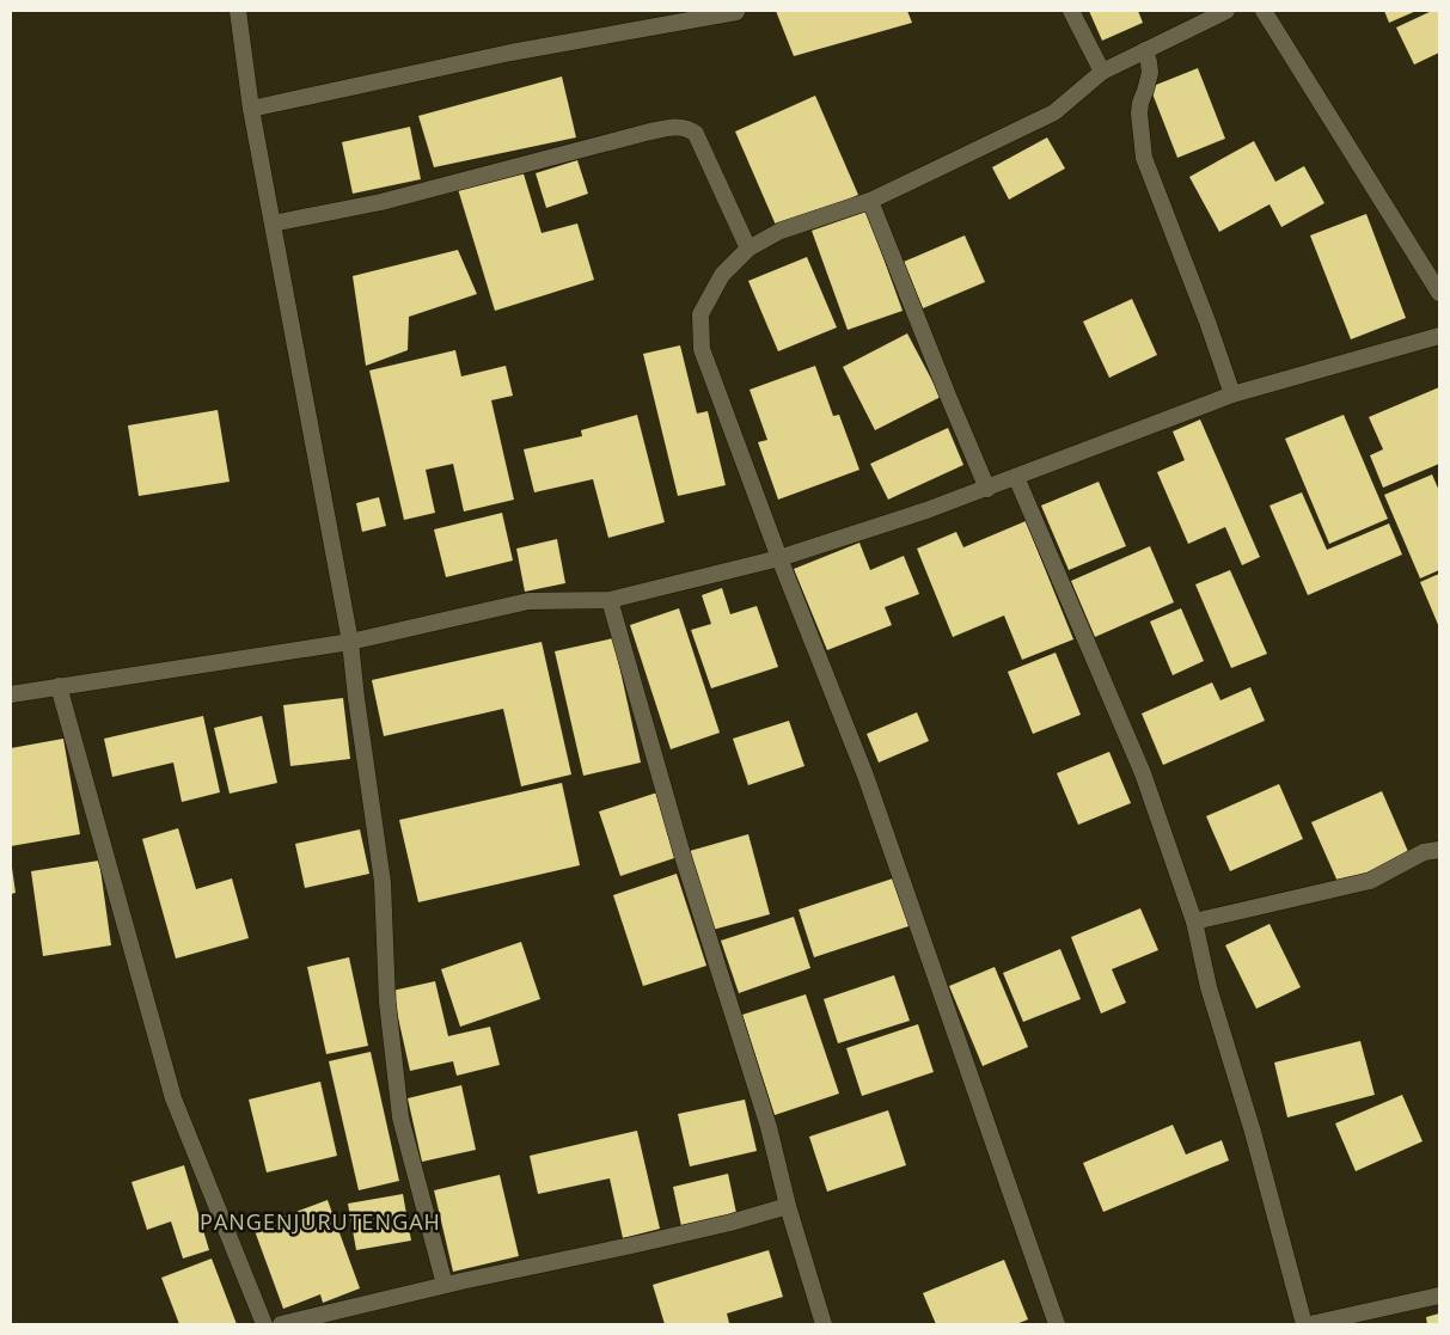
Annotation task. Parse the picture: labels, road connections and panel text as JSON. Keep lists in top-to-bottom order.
{
  "districts": ["PANGENJURUTENGAH"]
}
